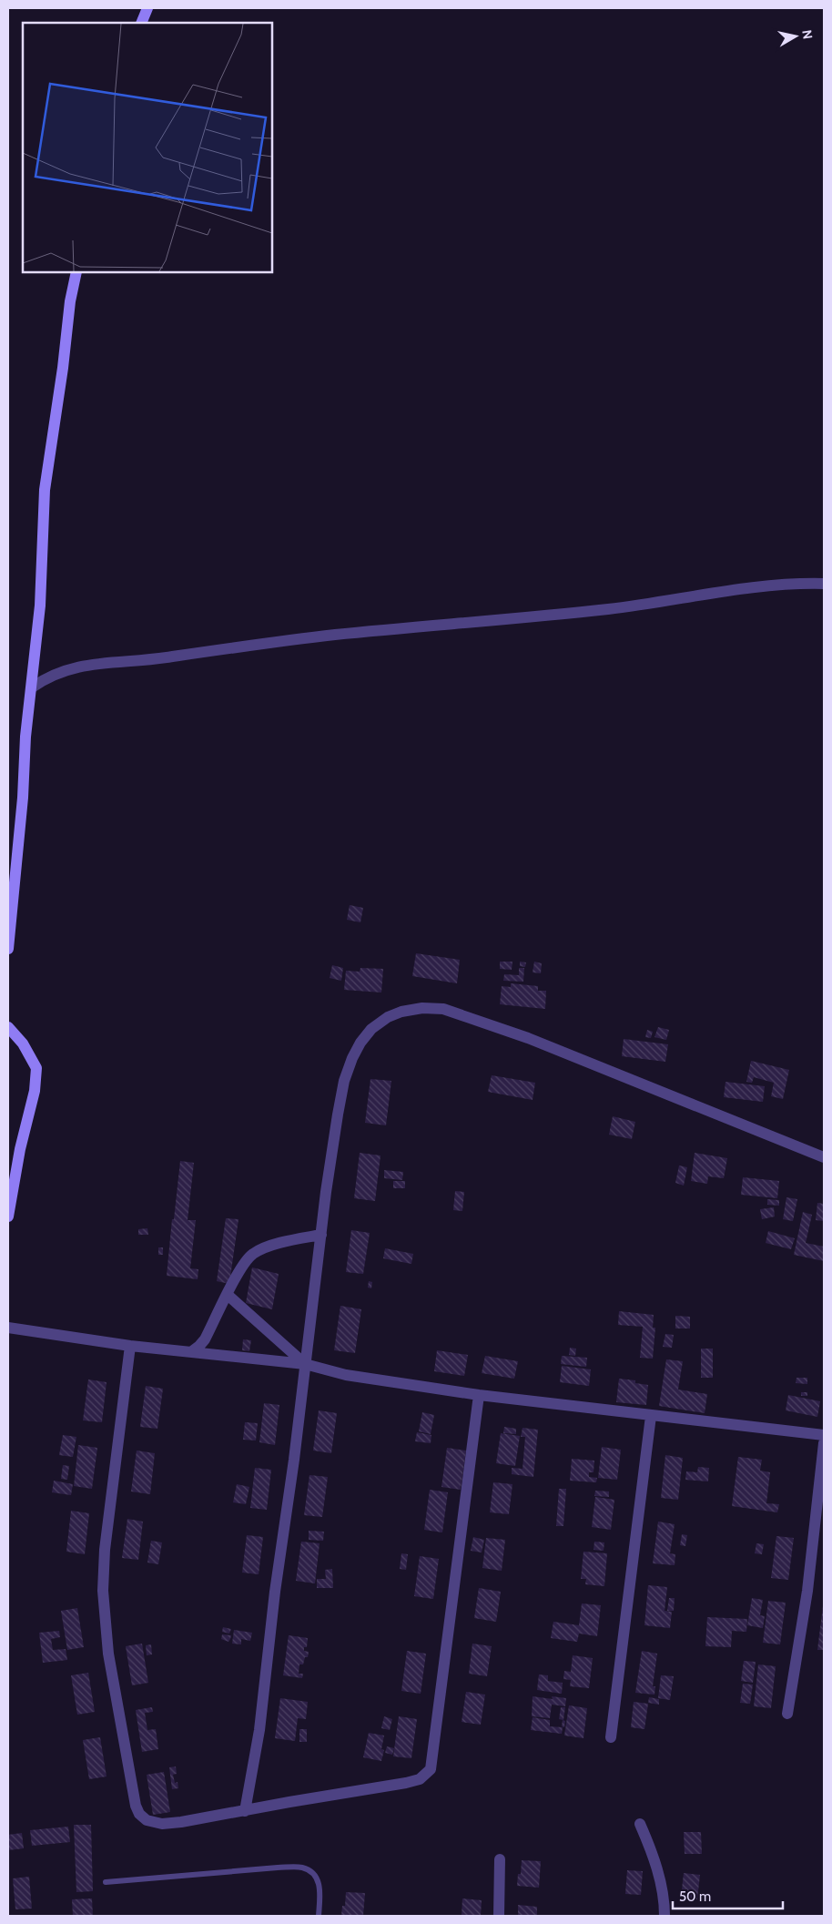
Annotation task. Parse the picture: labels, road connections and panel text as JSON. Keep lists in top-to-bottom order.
{
  "scale_bar": "50 m",
  "north": "right"
}
